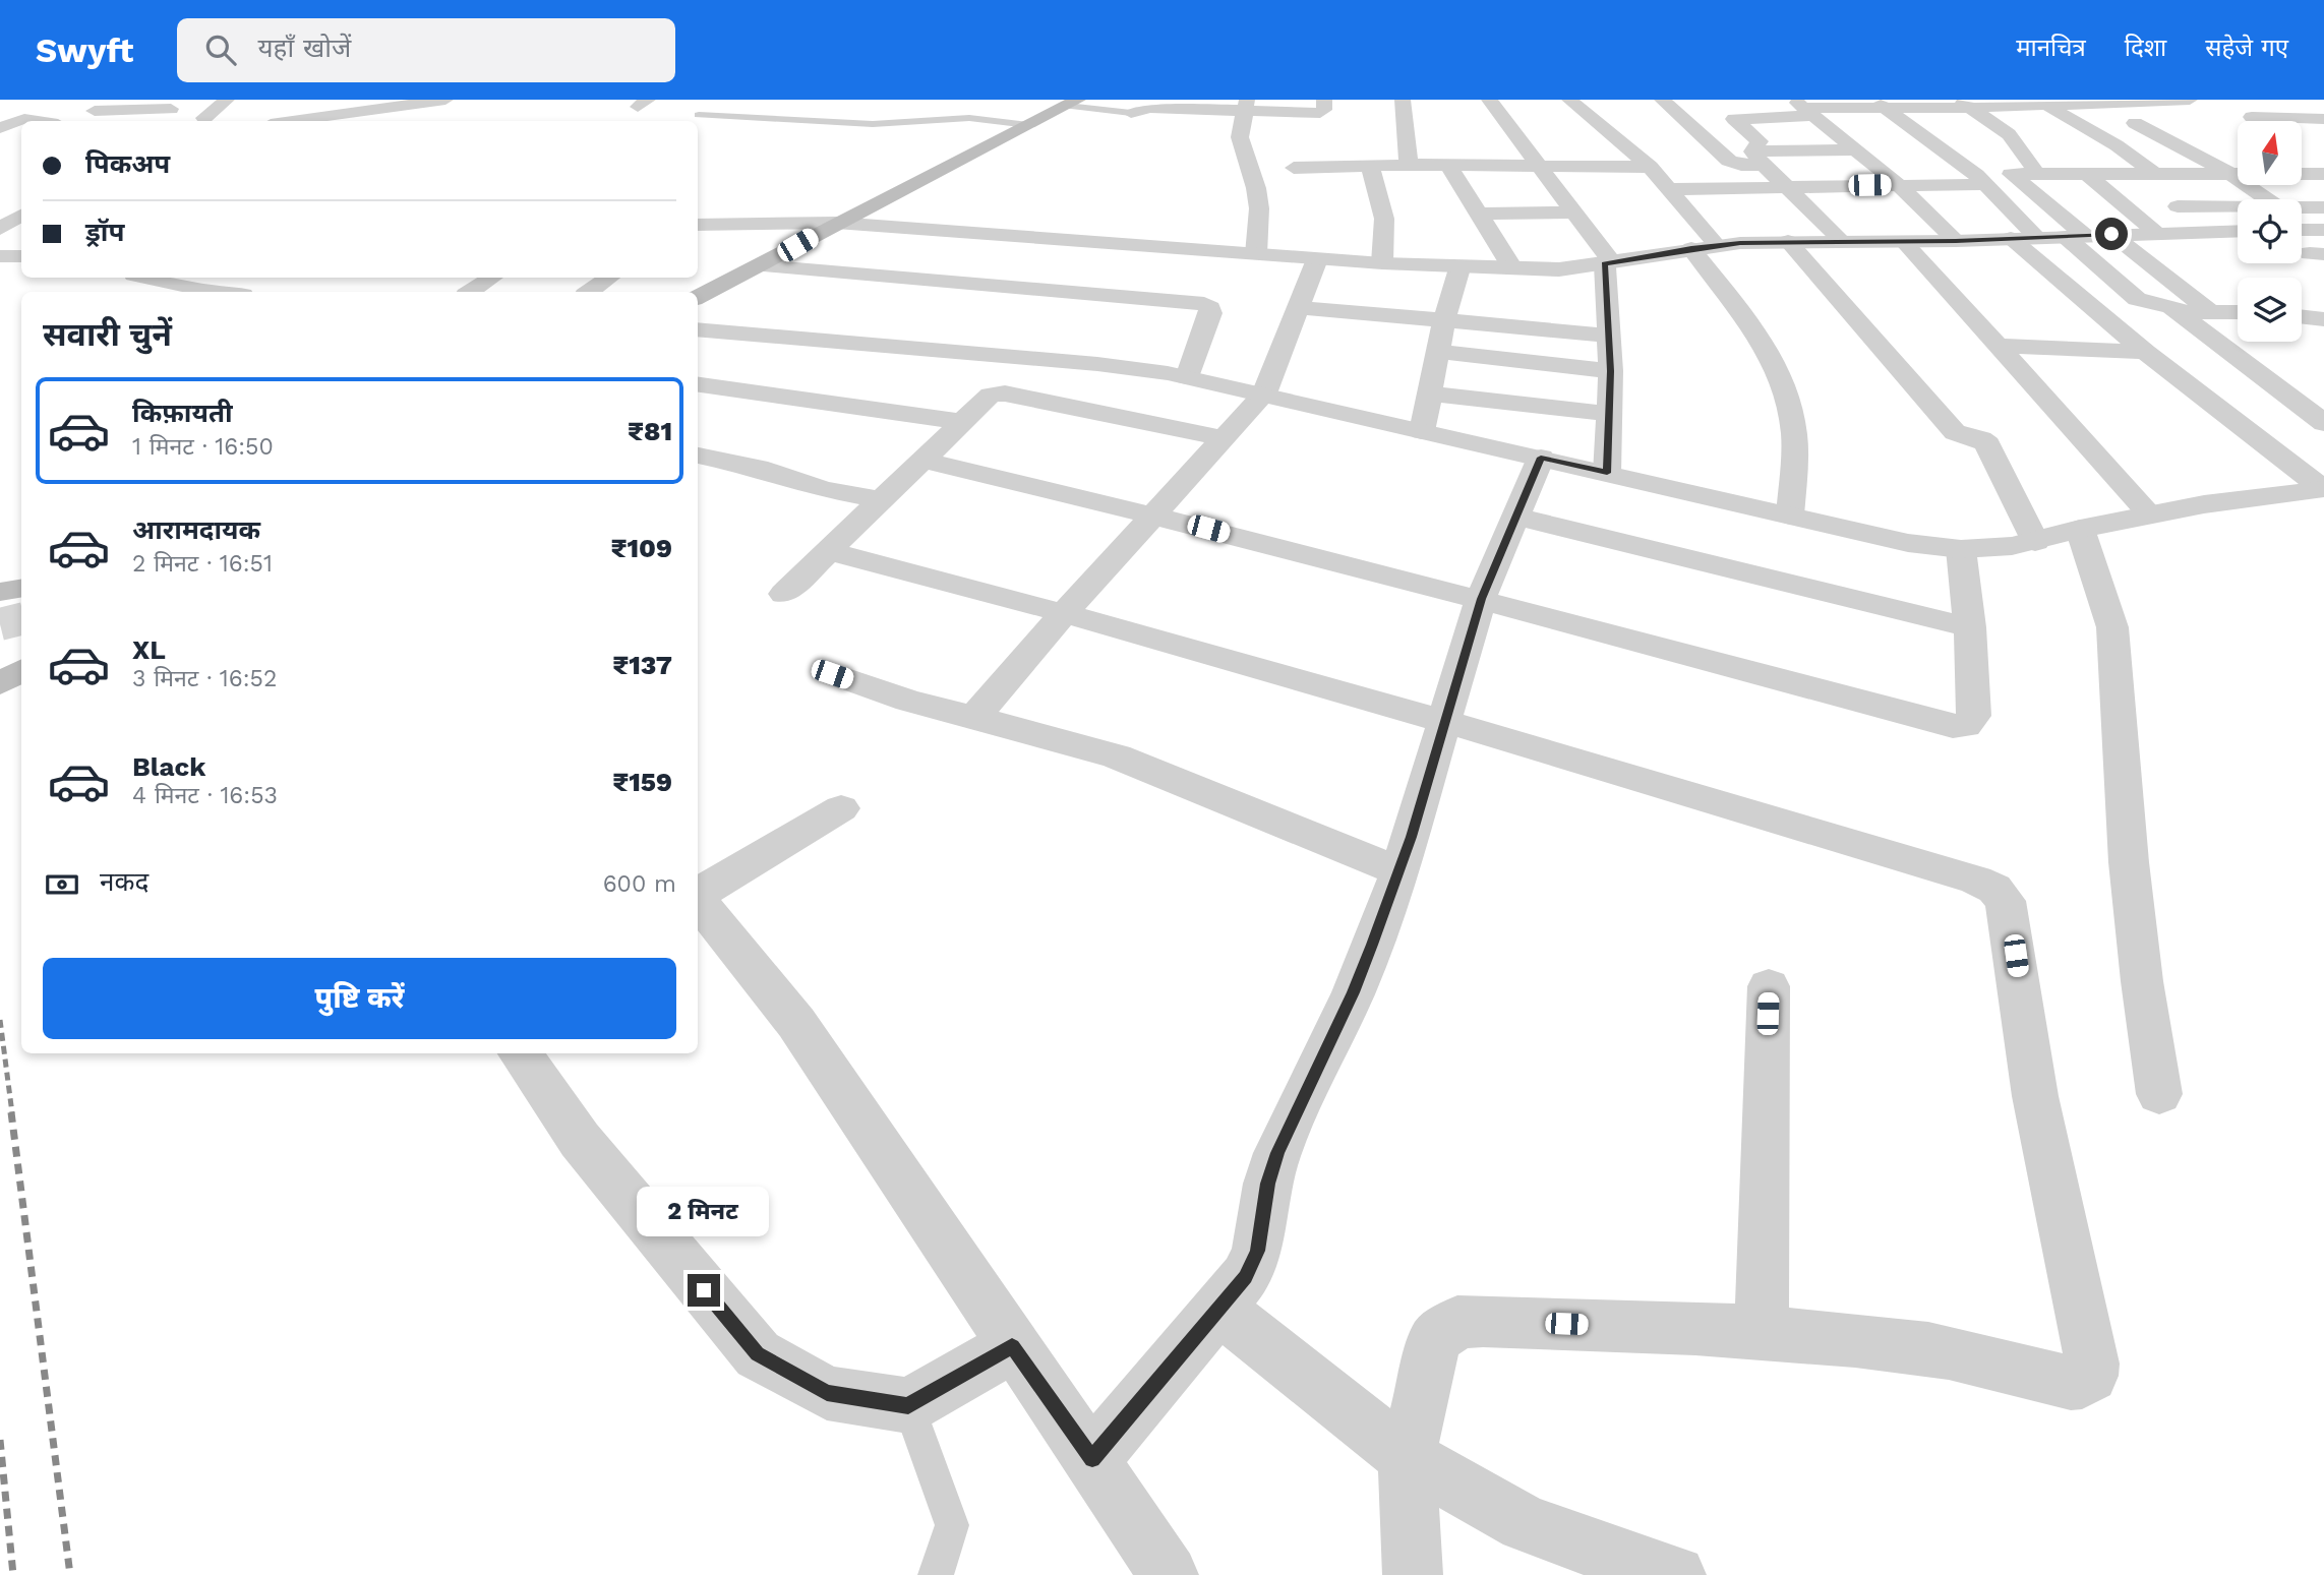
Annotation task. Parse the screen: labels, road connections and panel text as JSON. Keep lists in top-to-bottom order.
{
  "north": "top",
  "page": {
    "header": "Swyft",
    "search": "यहाँ खोजें",
    "nav": ["मानचित्र", "दिशा", "सहेजे गए"],
    "banner": ["पिकअप", "ड्रॉप"],
    "heading": "सवारी चुनें",
    "list": [
      {
        "name": "किफ़ायती",
        "note": "1 मिनट · 16:50",
        "value": "₹81"
      },
      {
        "name": "आरामदायक",
        "note": "2 मिनट · 16:51",
        "value": "₹109"
      },
      {
        "name": "XL",
        "note": "3 मिनट · 16:52",
        "value": "₹137"
      },
      {
        "name": "Black",
        "note": "4 मिनट · 16:53",
        "value": "₹159"
      }
    ],
    "pay": ["नकद", "600 m"],
    "buttons": "पुष्टि करें",
    "bubble": "2 मिनट"
  }
}
